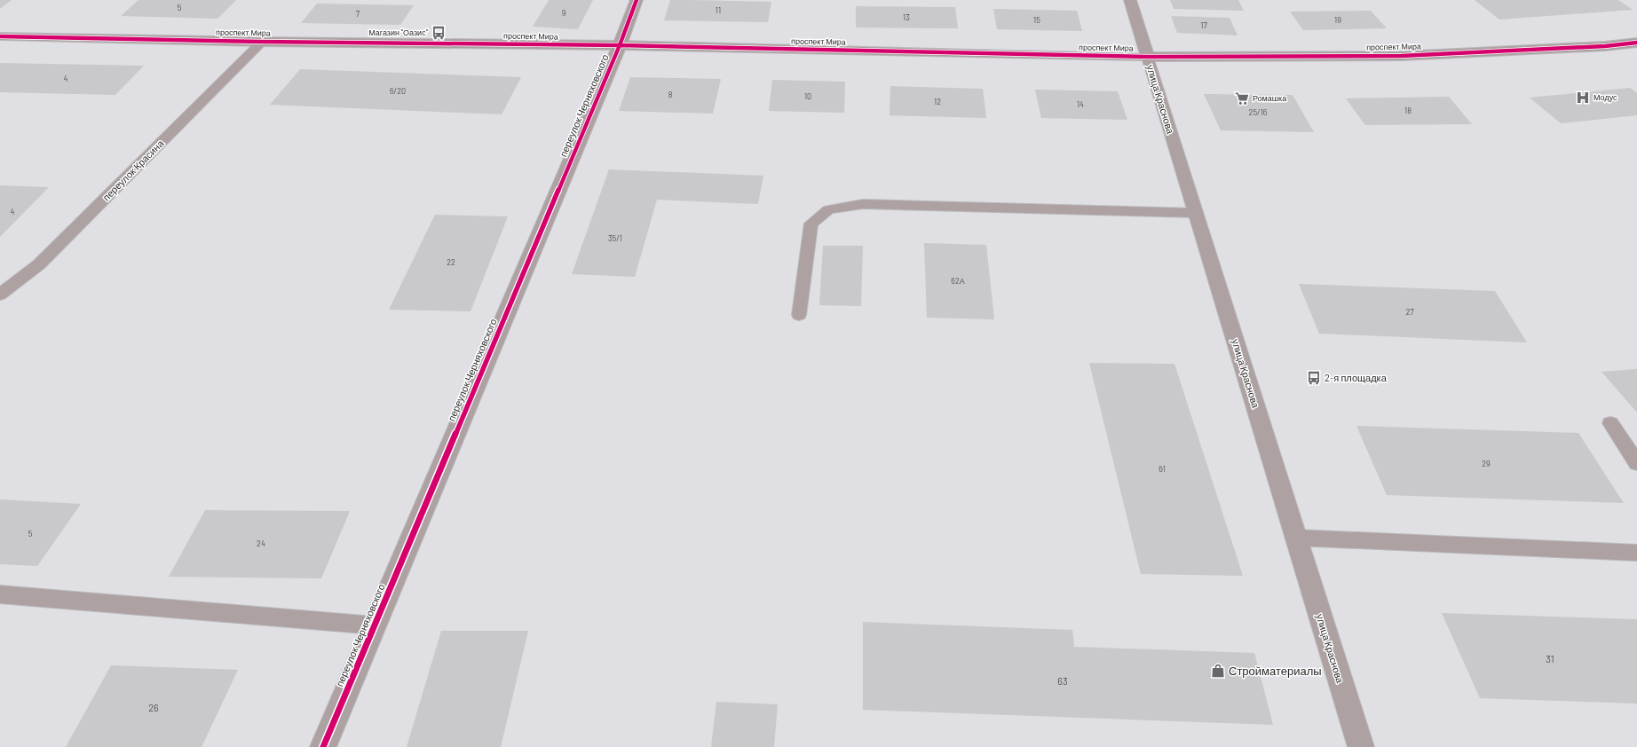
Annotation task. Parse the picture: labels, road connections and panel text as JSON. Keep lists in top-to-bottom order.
{
  "streets": {
    "street": ["проспект Мира", "улица Краснова", "переулок Черняховского"],
    "lane": ["переулок Красина"]
  },
  "crossings": [
    ["проспект Мира", "улица Краснова"],
    ["проспект Мира", "переулок Черняховского"],
    ["проспект Мира", "переулок Красина"]
  ],
  "places": {
    "bus stop": ["Магазин \"Оазис\"", "2-я площадка"],
    "hospital": ["Модус"],
    "supermarket": ["Ромашка"],
    "shop": ["Стройматериалы"]
  },
  "house_numbers": [
    "5",
    "11",
    "9",
    "7",
    "13",
    "15",
    "19",
    "17",
    "4",
    "6/20",
    "8",
    "10",
    "12",
    "14",
    "18",
    "25/16",
    "4",
    "35/1",
    "22",
    "62А",
    "27",
    "29",
    "61",
    "5",
    "24",
    "31",
    "63",
    "26"
  ]
}
